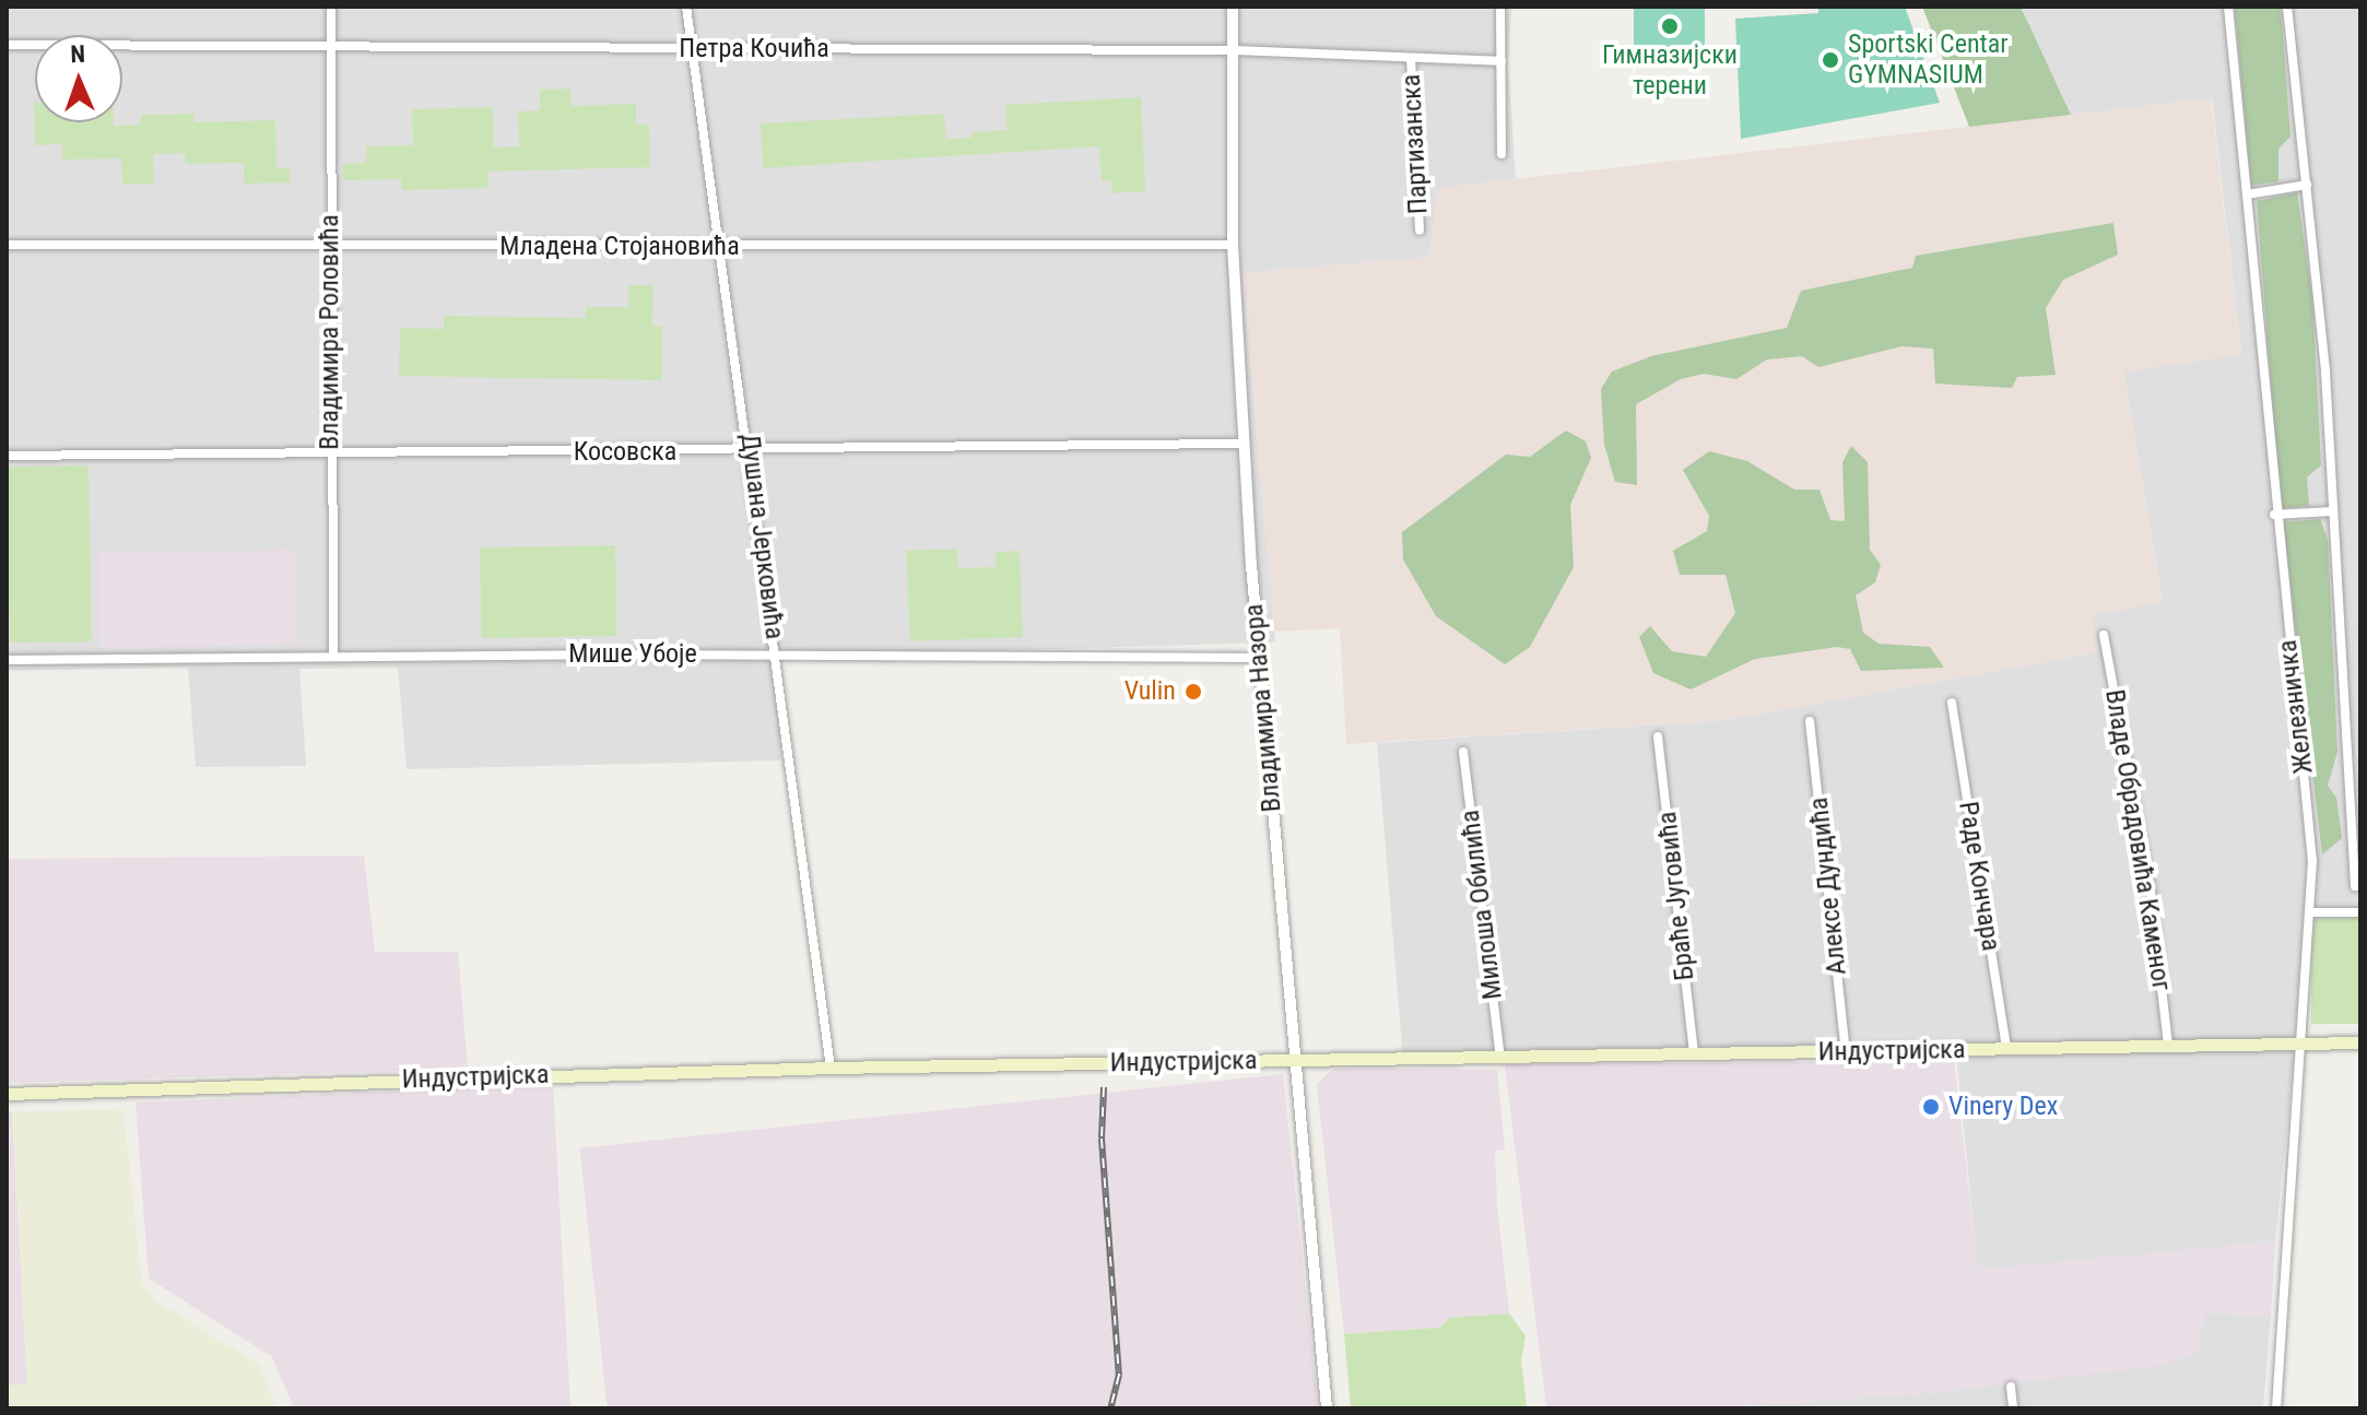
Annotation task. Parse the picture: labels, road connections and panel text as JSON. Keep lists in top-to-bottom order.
{
  "streets": {
    "main road": ["Индустријска"],
    "street": [
      "Петра Кочића",
      "Партизанска",
      "Младена Стојановића",
      "Владимира Роловића",
      "Косовска",
      "Душана Јерковића",
      "Мише Убоје",
      "Железничка",
      "Владимира Назора",
      "Владе Обрадовића Каменог",
      "Раде Кончара",
      "Алексе Дундића",
      "Браће Југовића",
      "Милоша Обилића"
    ]
  },
  "crossings": [
    ["Петра Кочића", "Партизанска"],
    ["Петра Кочића", "Владимира Роловића"],
    ["Петра Кочића", "Душана Јерковића"],
    ["Петра Кочића", "Владимира Назора"],
    ["Младена Стојановића", "Владимира Роловића"],
    ["Младена Стојановића", "Душана Јерковића"],
    ["Младена Стојановића", "Владимира Назора"],
    ["Владимира Роловића", "Косовска"],
    ["Владимира Роловића", "Мише Убоје"],
    ["Косовска", "Душана Јерковића"],
    ["Косовска", "Владимира Назора"],
    ["Душана Јерковића", "Мише Убоје"],
    ["Душана Јерковића", "Индустријска"],
    ["Мише Убоје", "Владимира Назора"],
    ["Железничка", "Индустријска"],
    ["Владимира Назора", "Индустријска"],
    ["Владе Обрадовића Каменог", "Индустријска"],
    ["Раде Кончара", "Индустријска"],
    ["Алексе Дундића", "Индустријска"],
    ["Браће Југовића", "Индустријска"],
    ["Милоша Обилића", "Индустријска"]
  ],
  "places": [
    "Гимназијски терени",
    "Sportski Centar GYMNASIUM",
    "Vulin",
    "Vinery Dex"
  ],
  "north": "top"
}
